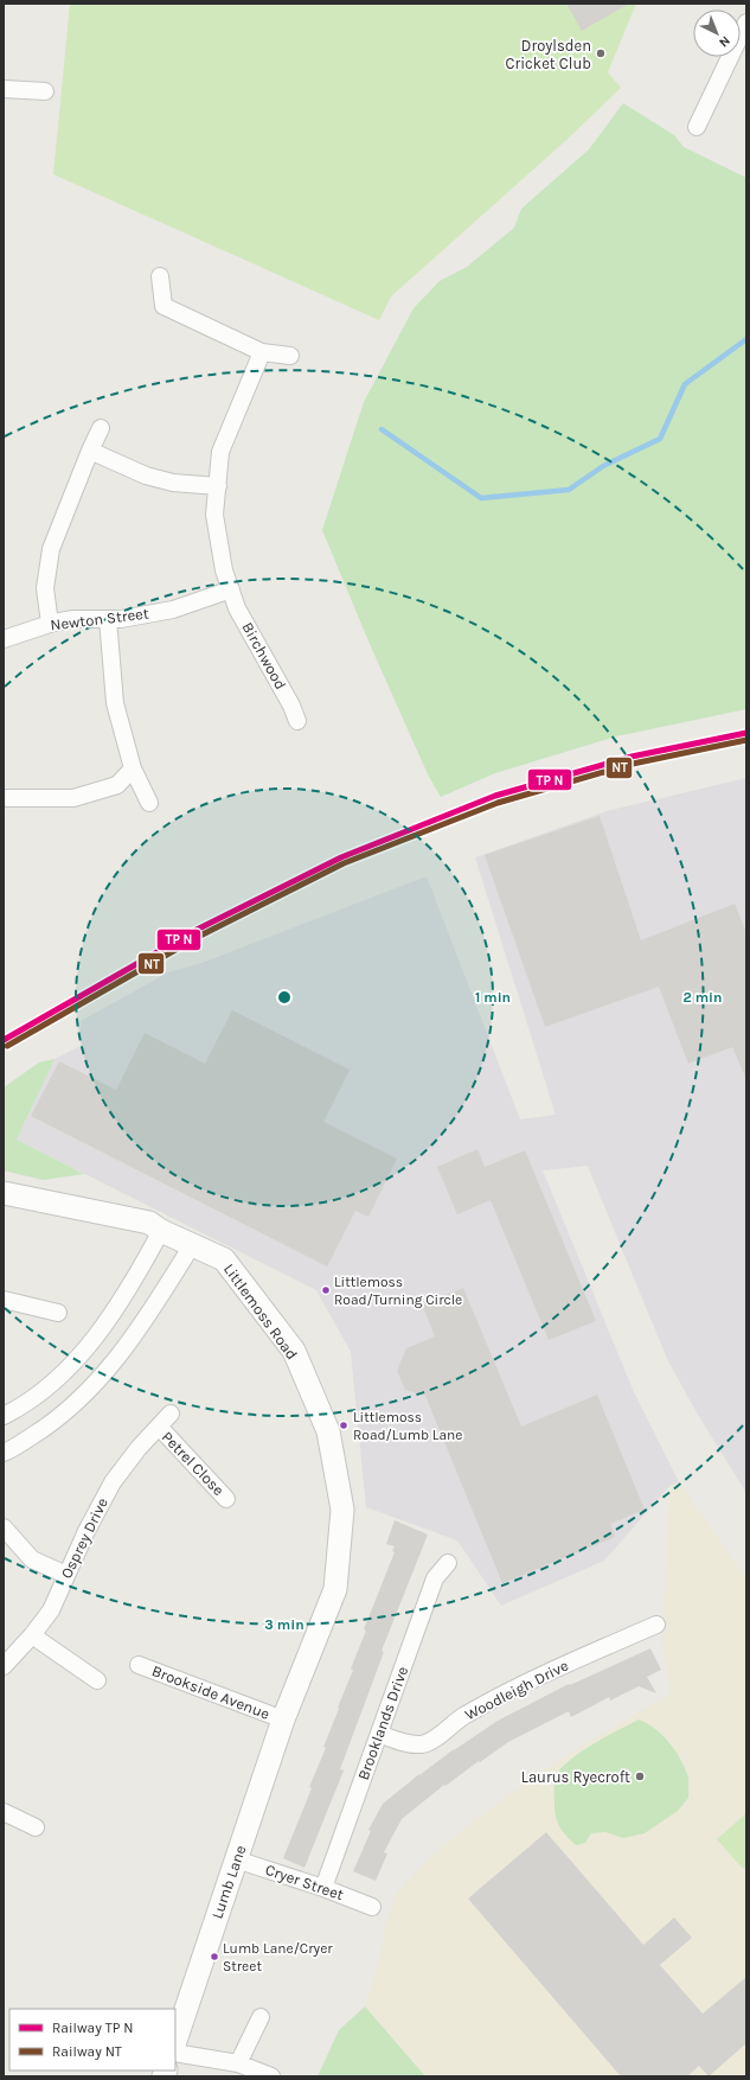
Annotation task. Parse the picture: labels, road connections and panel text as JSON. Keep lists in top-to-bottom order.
{
  "streets": {
    "street": [
      "Newton Street",
      "Birchwood",
      "Littlemoss Road",
      "Petrel Close",
      "Osprey Drive",
      "Woodleigh Drive",
      "Brookside Avenue",
      "Brooklands Drive",
      "Lumb Lane",
      "Cryer Street"
    ]
  },
  "crossings": [
    ["Newton Street", "Birchwood"],
    ["Littlemoss Road", "Brookside Avenue"],
    ["Littlemoss Road", "Lumb Lane"],
    ["Petrel Close", "Osprey Drive"],
    ["Woodleigh Drive", "Brooklands Drive"],
    ["Brookside Avenue", "Lumb Lane"],
    ["Brooklands Drive", "Cryer Street"],
    ["Lumb Lane", "Cryer Street"]
  ],
  "places": [
    "Droylsden Cricket Club",
    "Littlemoss Road/Turning Circle",
    "Littlemoss Road/Lumb Lane",
    "Laurus Ryecroft",
    "Lumb Lane/Cryer Street"
  ],
  "lines": ["rail line NT"],
  "legend": ["Railway TP N", "Railway NT"],
  "north": "bottom right",
  "rings": ["1 min", "2 min", "3 min"]
}
